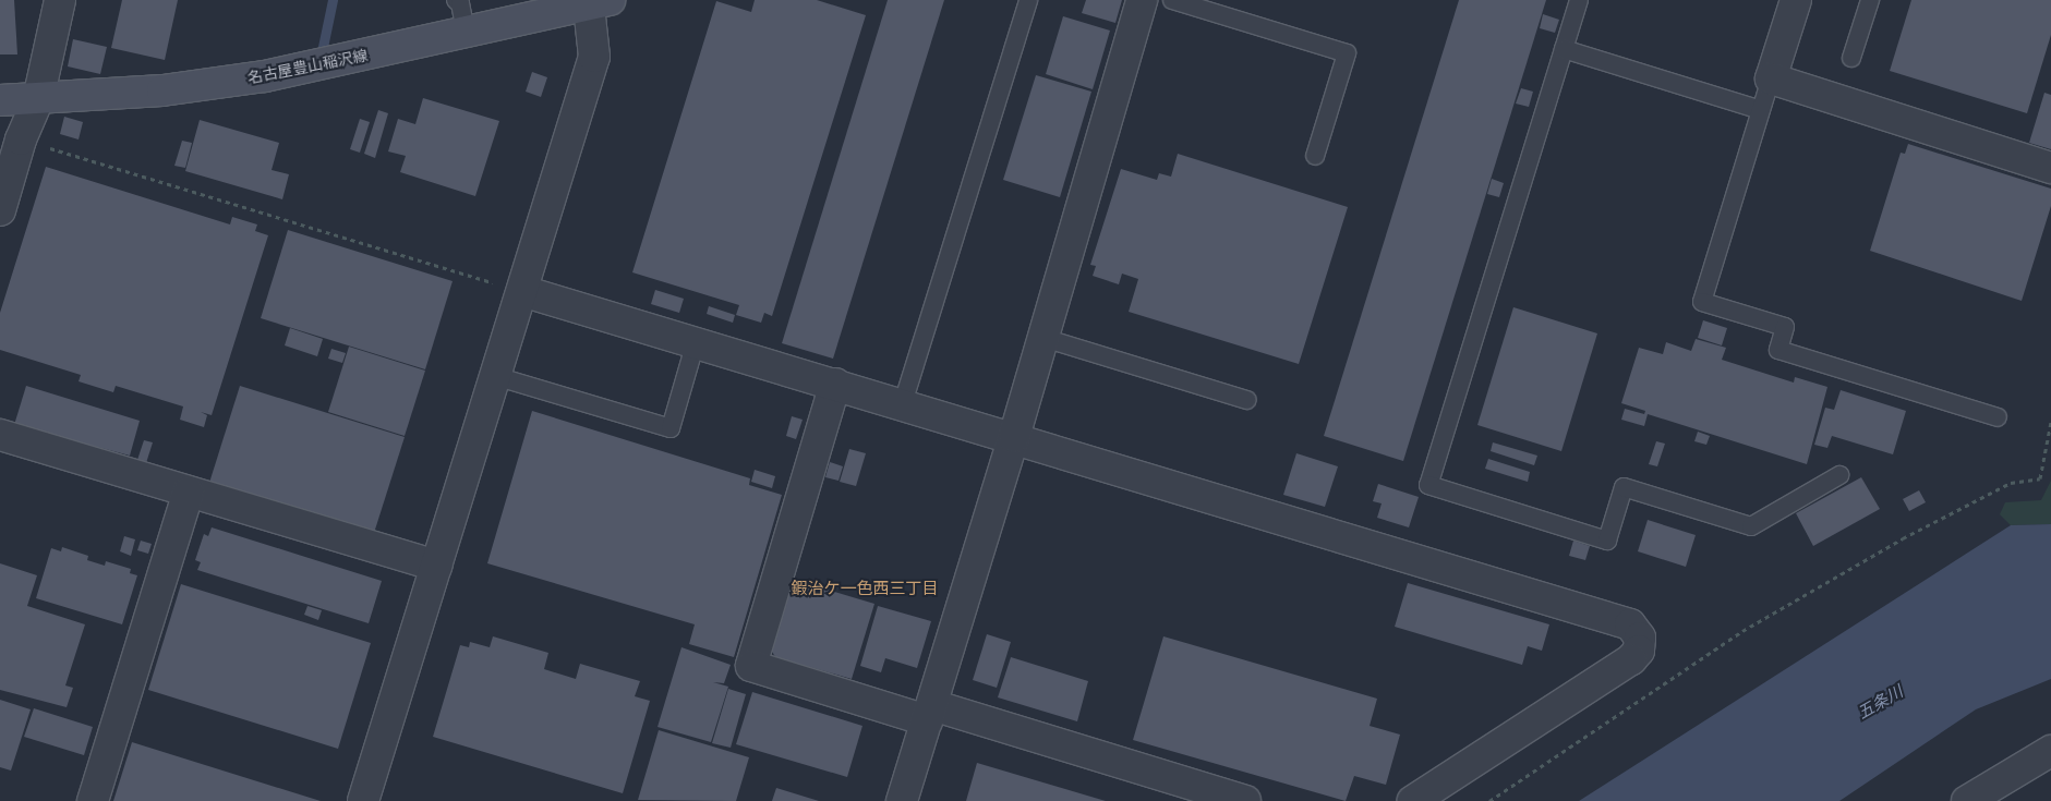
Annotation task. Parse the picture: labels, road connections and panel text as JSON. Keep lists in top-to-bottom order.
{
  "streets": {
    "main road": ["名古屋豊山稲沢線"]
  },
  "districts": ["鍜治ケ一色西三丁目"],
  "water": ["五条川"]
}
